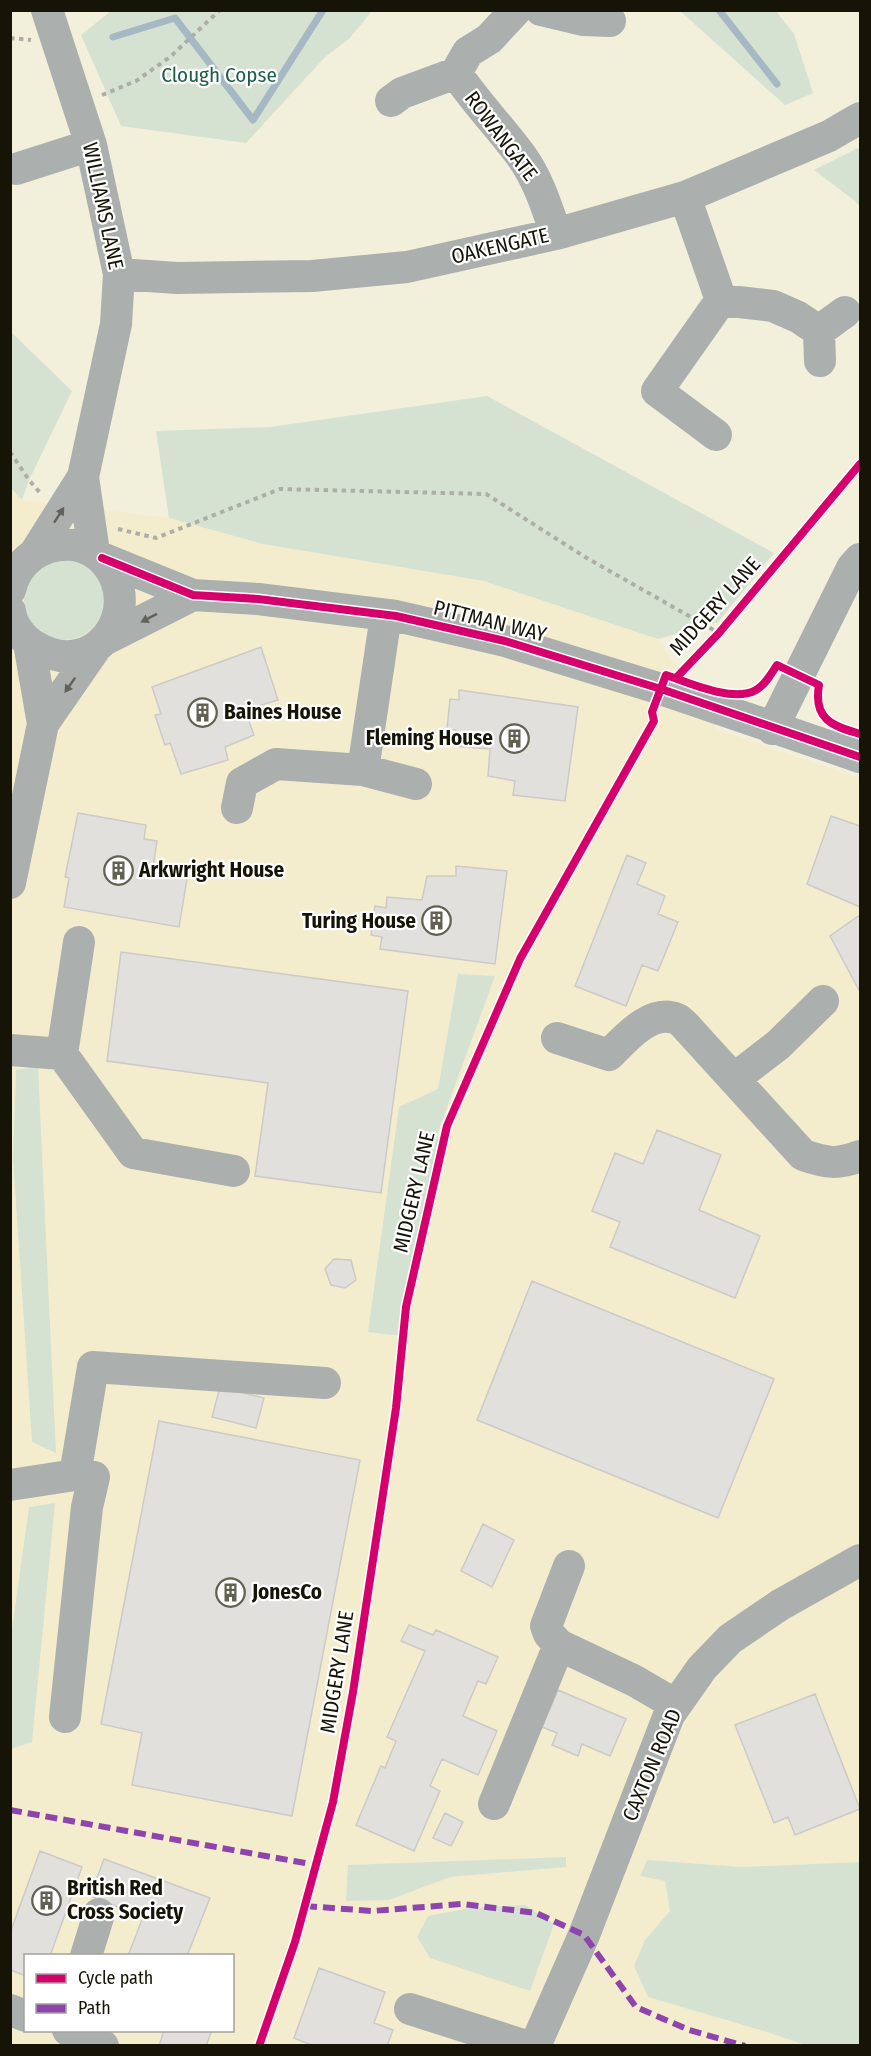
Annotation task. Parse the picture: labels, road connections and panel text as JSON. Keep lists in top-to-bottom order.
{
  "streets": {
    "street": [
      "ROWANGATE",
      "WILLIAMS LANE",
      "OAKENGATE",
      "PITTMAN WAY",
      "CAXTON ROAD"
    ],
    "cycle path": ["MIDGERY LANE"]
  },
  "crossings": [
    ["ROWANGATE", "OAKENGATE"],
    ["WILLIAMS LANE", "OAKENGATE"],
    ["WILLIAMS LANE", "PITTMAN WAY"]
  ],
  "parks": ["Clough Copse"],
  "places": {
    "building": [
      "Baines House",
      "Fleming House",
      "Arkwright House",
      "Turing House",
      "JonesCo",
      "British Red Cross Society"
    ]
  },
  "legend": ["Cycle path", "Path"]
}
